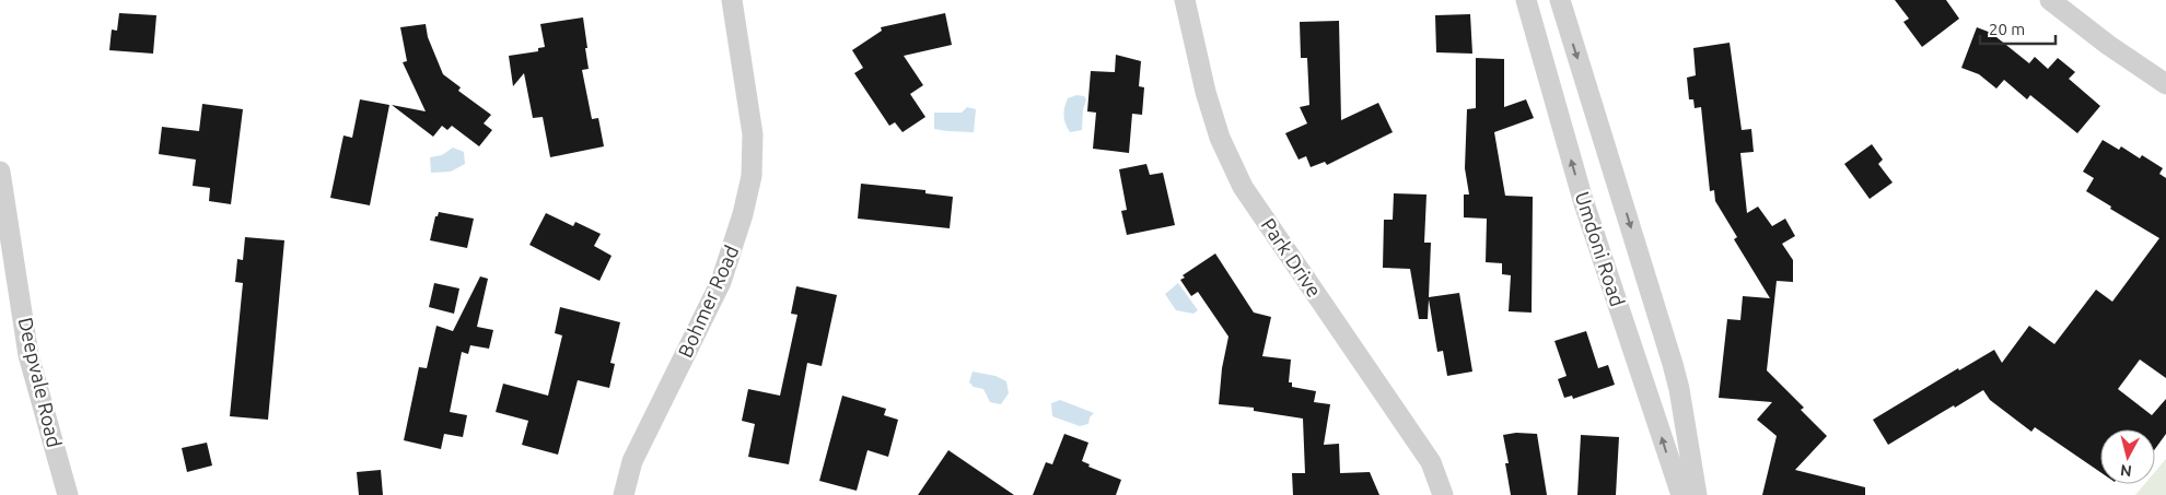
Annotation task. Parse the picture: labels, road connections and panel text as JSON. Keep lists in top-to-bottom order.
{
  "streets": {
    "street": [
      "Umdoni Road",
      "Park Drive",
      "Bohmer Road",
      "Deepvale Road"
    ]
  },
  "scale_bar": "20 m",
  "north": "bottom"
}
